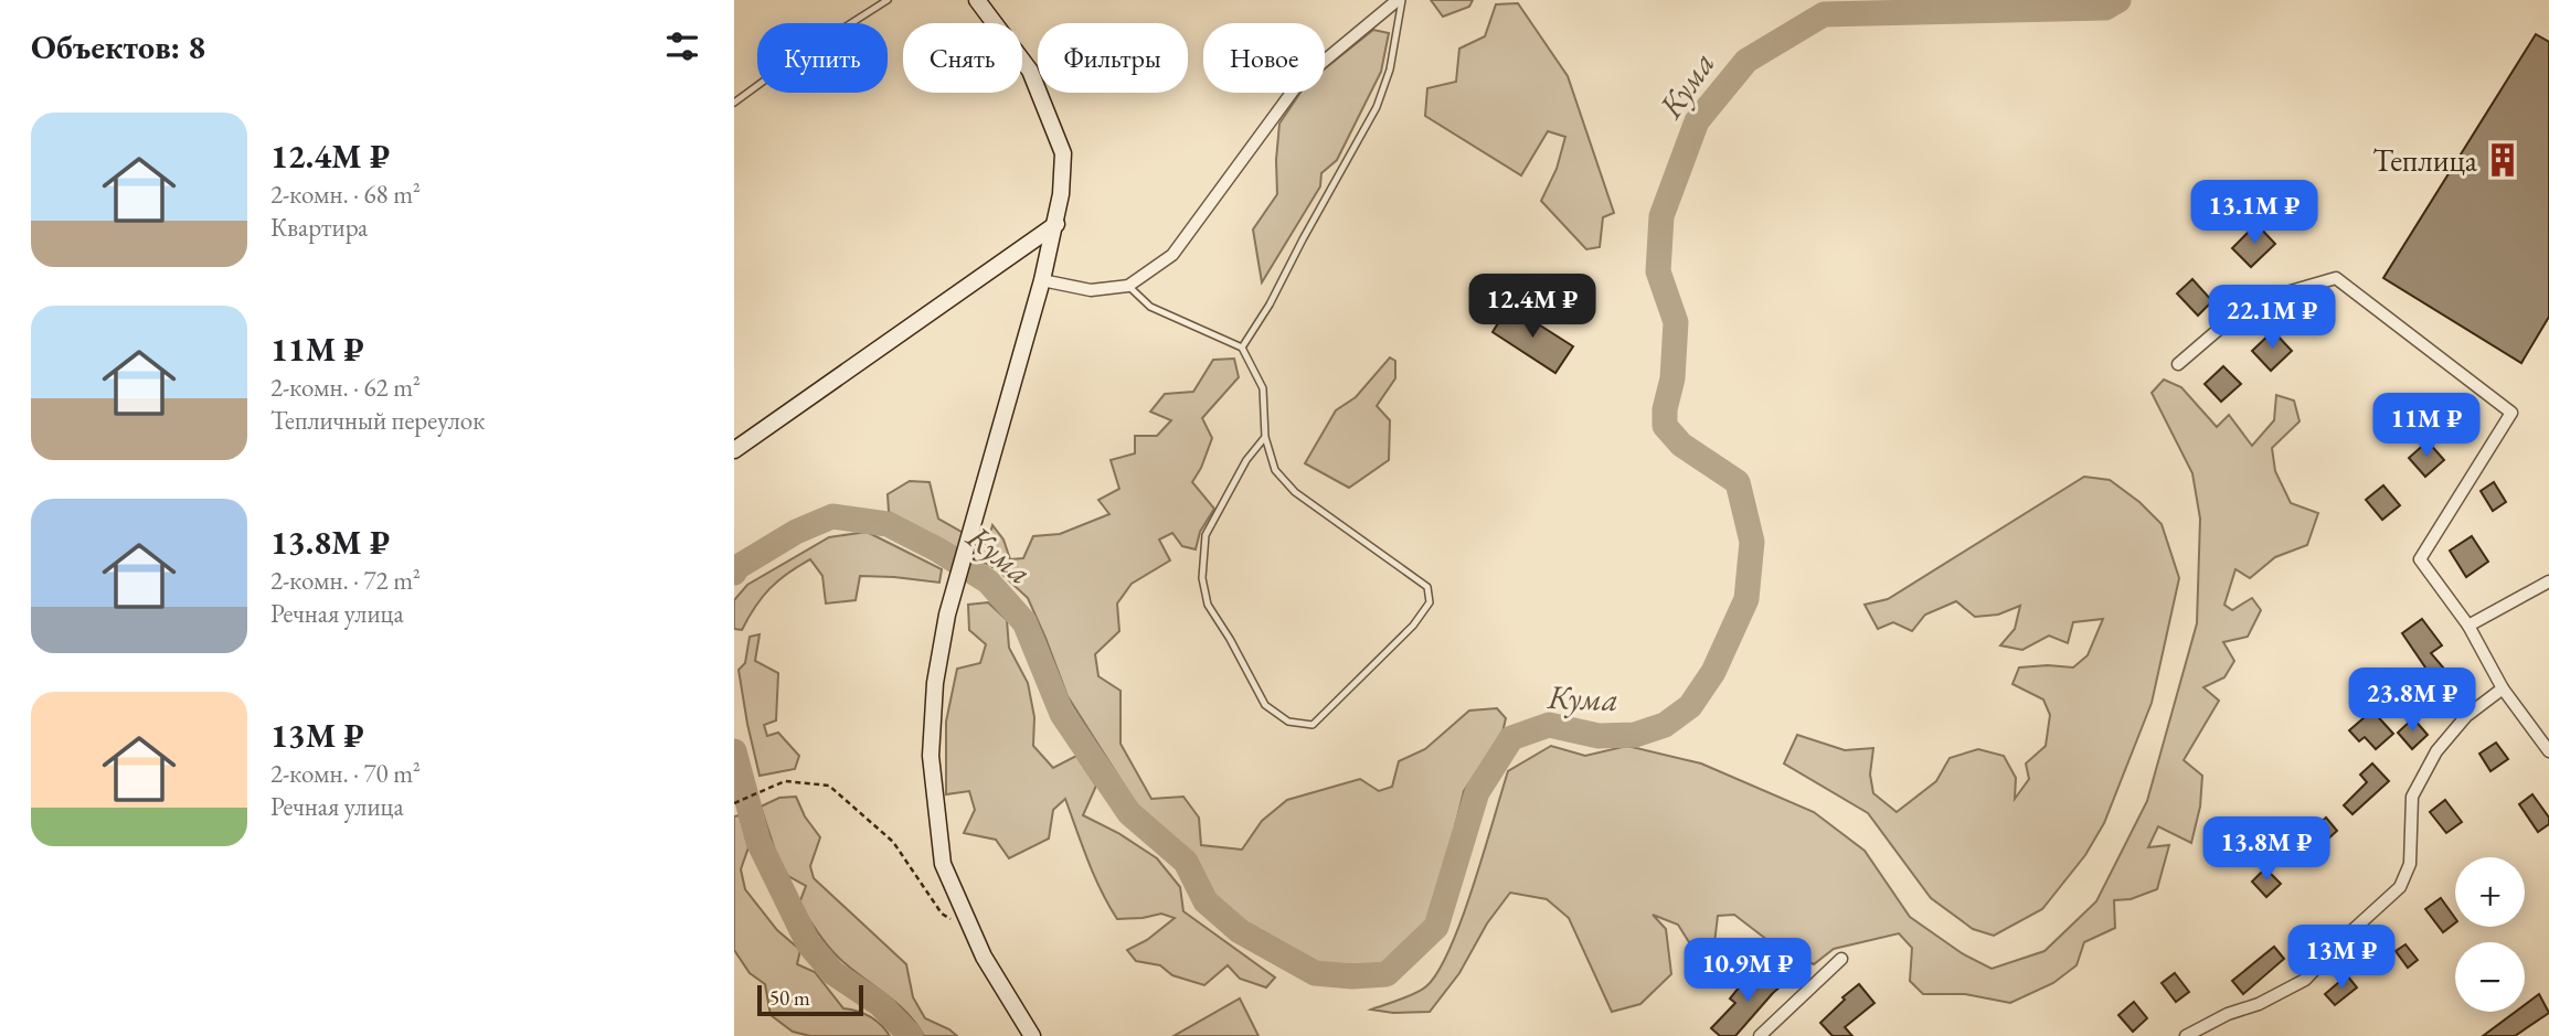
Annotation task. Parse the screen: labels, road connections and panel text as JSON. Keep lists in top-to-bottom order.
{
  "water": ["Кума"],
  "places": {
    "building": ["Теплица"]
  },
  "scale_bar": "50 m",
  "page": {
    "heading": "Объектов: 8",
    "chip": [
      "Купить",
      "Снять",
      "Фильтры",
      "Новое"
    ],
    "list": [
      {
        "name": "12.4M ₽",
        "note": "2-комн. · 68 m² · Квартира"
      },
      {
        "name": "11M ₽",
        "note": "2-комн. · 62 m² · Тепличный переулок"
      },
      {
        "name": "13.8M ₽",
        "note": "2-комн. · 72 m² · Речная улица"
      },
      {
        "name": "13M ₽",
        "note": "2-комн. · 70 m² · Речная улица"
      }
    ],
    "price": [
      "13.1M ₽",
      "12.4M ₽",
      "22.1M ₽",
      "11M ₽",
      "23.8M ₽",
      "13.8M ₽",
      "13M ₽",
      "10.9M ₽"
    ],
    "map_buttons": ["+", "−"],
    "scale": "50 m"
  }
}
